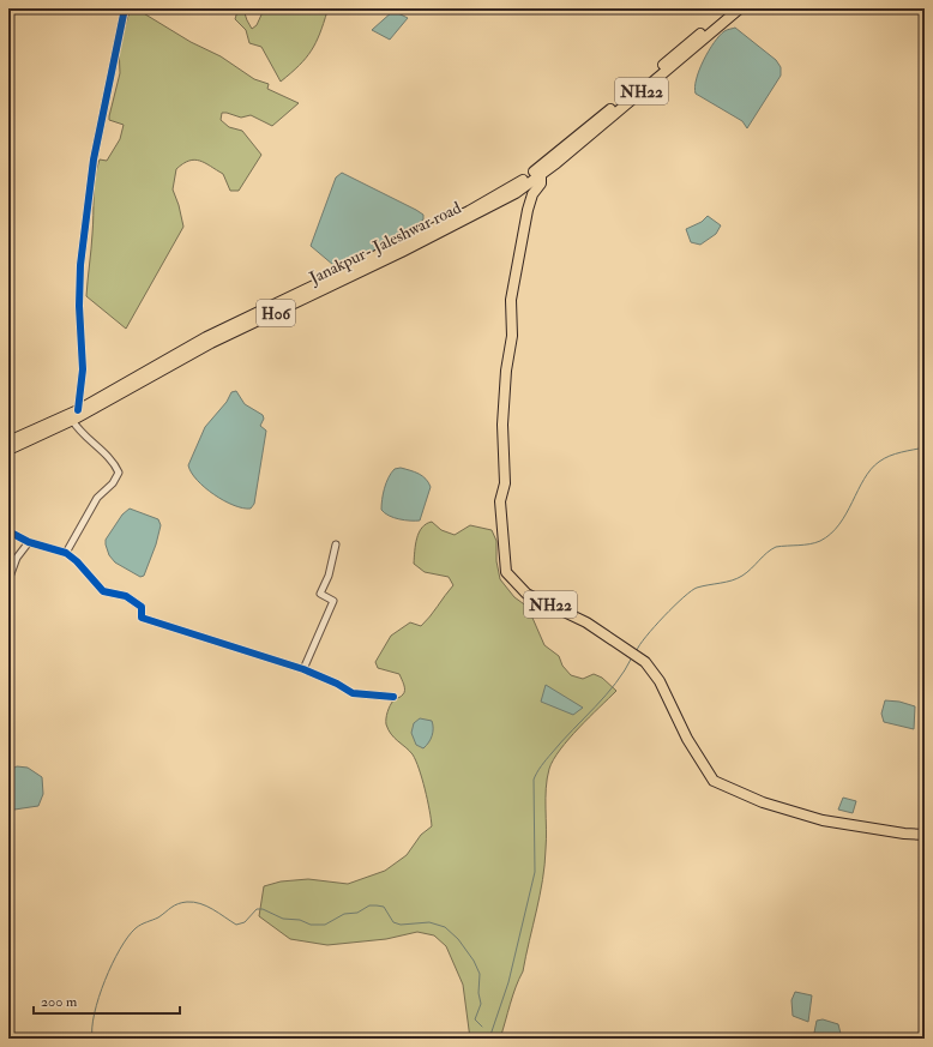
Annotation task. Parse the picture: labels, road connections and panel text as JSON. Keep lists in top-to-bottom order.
{
  "streets": {
    "main road": ["NH22", "Janakpur- Jaleshwar road", "H06"]
  },
  "crossings": [
    ["NH22", "Janakpur- Jaleshwar road"]
  ],
  "scale_bar": "200 m"
}
